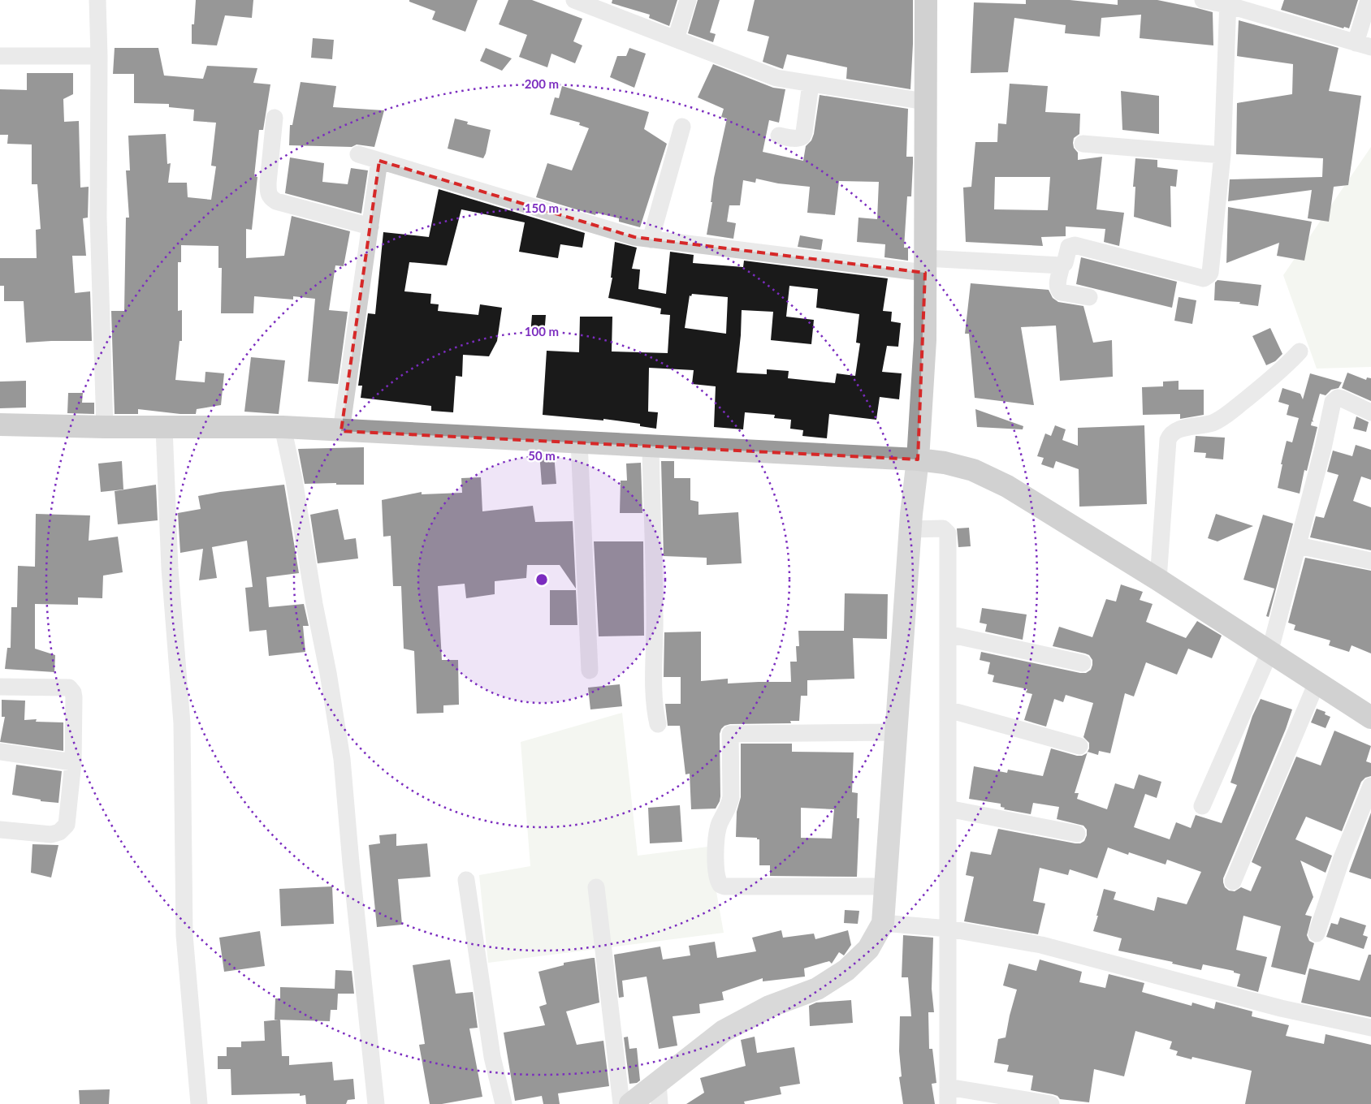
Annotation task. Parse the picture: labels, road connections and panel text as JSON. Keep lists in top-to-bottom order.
{
  "rings": [
    "200 m",
    "150 m",
    "100 m",
    "50 m"
  ]
}
